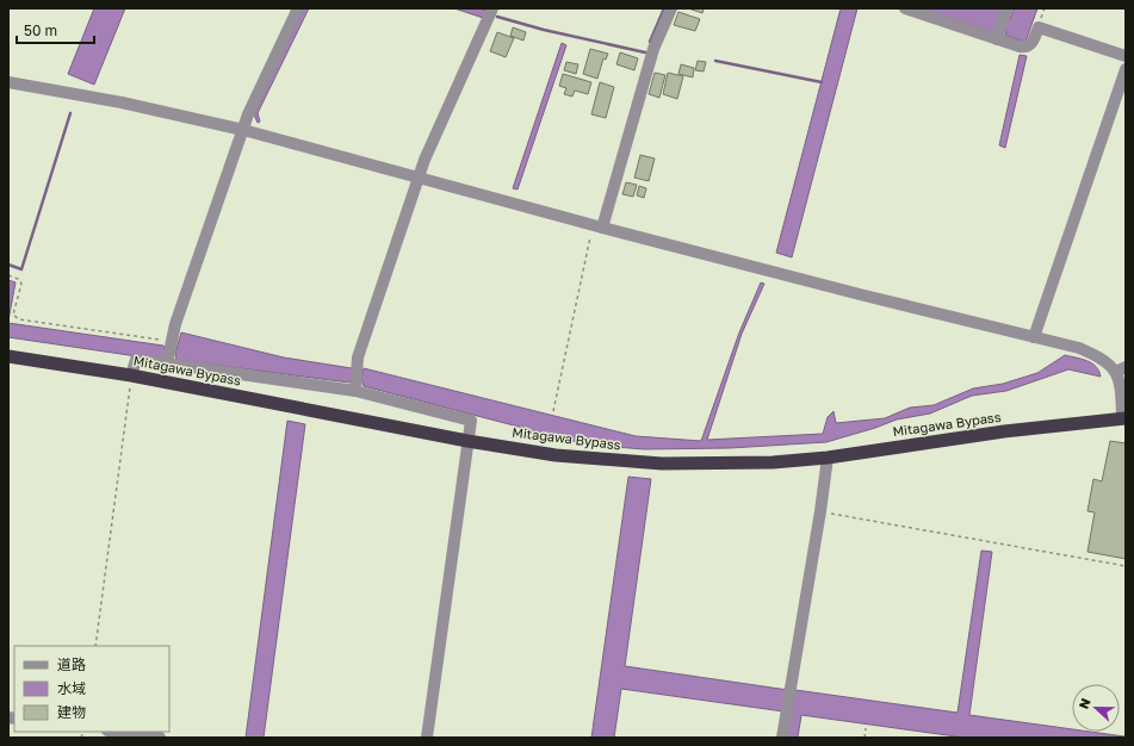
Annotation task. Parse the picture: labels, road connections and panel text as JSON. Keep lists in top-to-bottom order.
{
  "streets": {
    "highway": ["Mitagawa Bypass"]
  },
  "legend": ["道路", "水域", "建物"],
  "scale_bar": "50 m",
  "north": "left"
}
